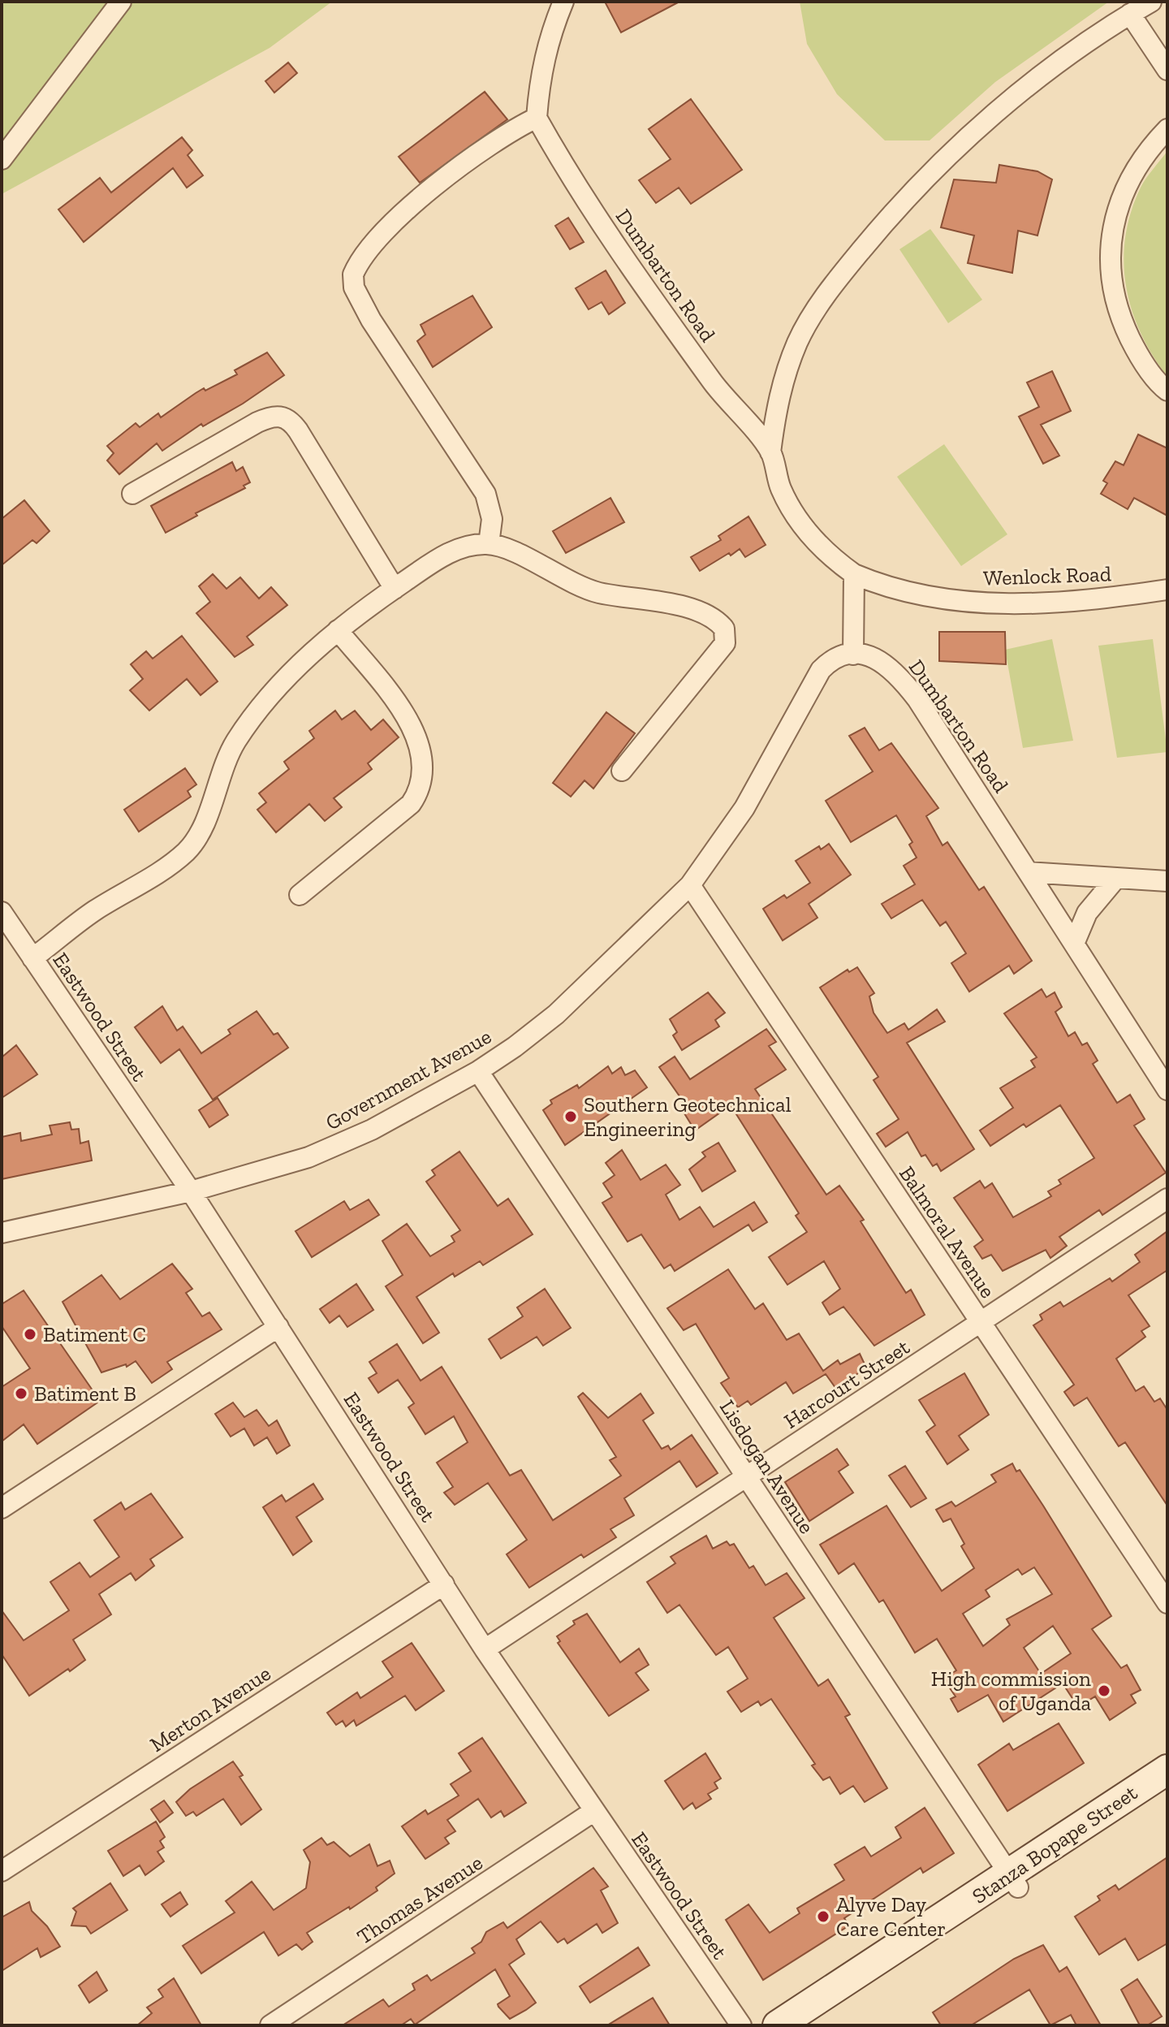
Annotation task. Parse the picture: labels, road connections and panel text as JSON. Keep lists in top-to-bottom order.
{
  "streets": {
    "main road": ["Stanza Bopape Street"],
    "street": [
      "Dumbarton Road",
      "Wenlock Road",
      "Eastwood Street",
      "Government Avenue",
      "Balmoral Avenue",
      "Harcourt Street",
      "Lisdogan Avenue",
      "Merton Avenue",
      "Thomas Avenue"
    ]
  },
  "crossings": [
    ["Dumbarton Road", "Wenlock Road"],
    ["Dumbarton Road", "Government Avenue"],
    ["Eastwood Street", "Government Avenue"],
    ["Eastwood Street", "Harcourt Street"],
    ["Eastwood Street", "Merton Avenue"],
    ["Eastwood Street", "Thomas Avenue"],
    ["Government Avenue", "Balmoral Avenue"],
    ["Government Avenue", "Lisdogan Avenue"],
    ["Balmoral Avenue", "Harcourt Street"],
    ["Harcourt Street", "Lisdogan Avenue"],
    ["Lisdogan Avenue", "Stanza Bopape Street"]
  ],
  "places": [
    "Southern Geotechnical Engineering",
    "Batiment C",
    "Batiment B",
    "High commission of Uganda",
    "Alyve Day Care Center"
  ]
}
